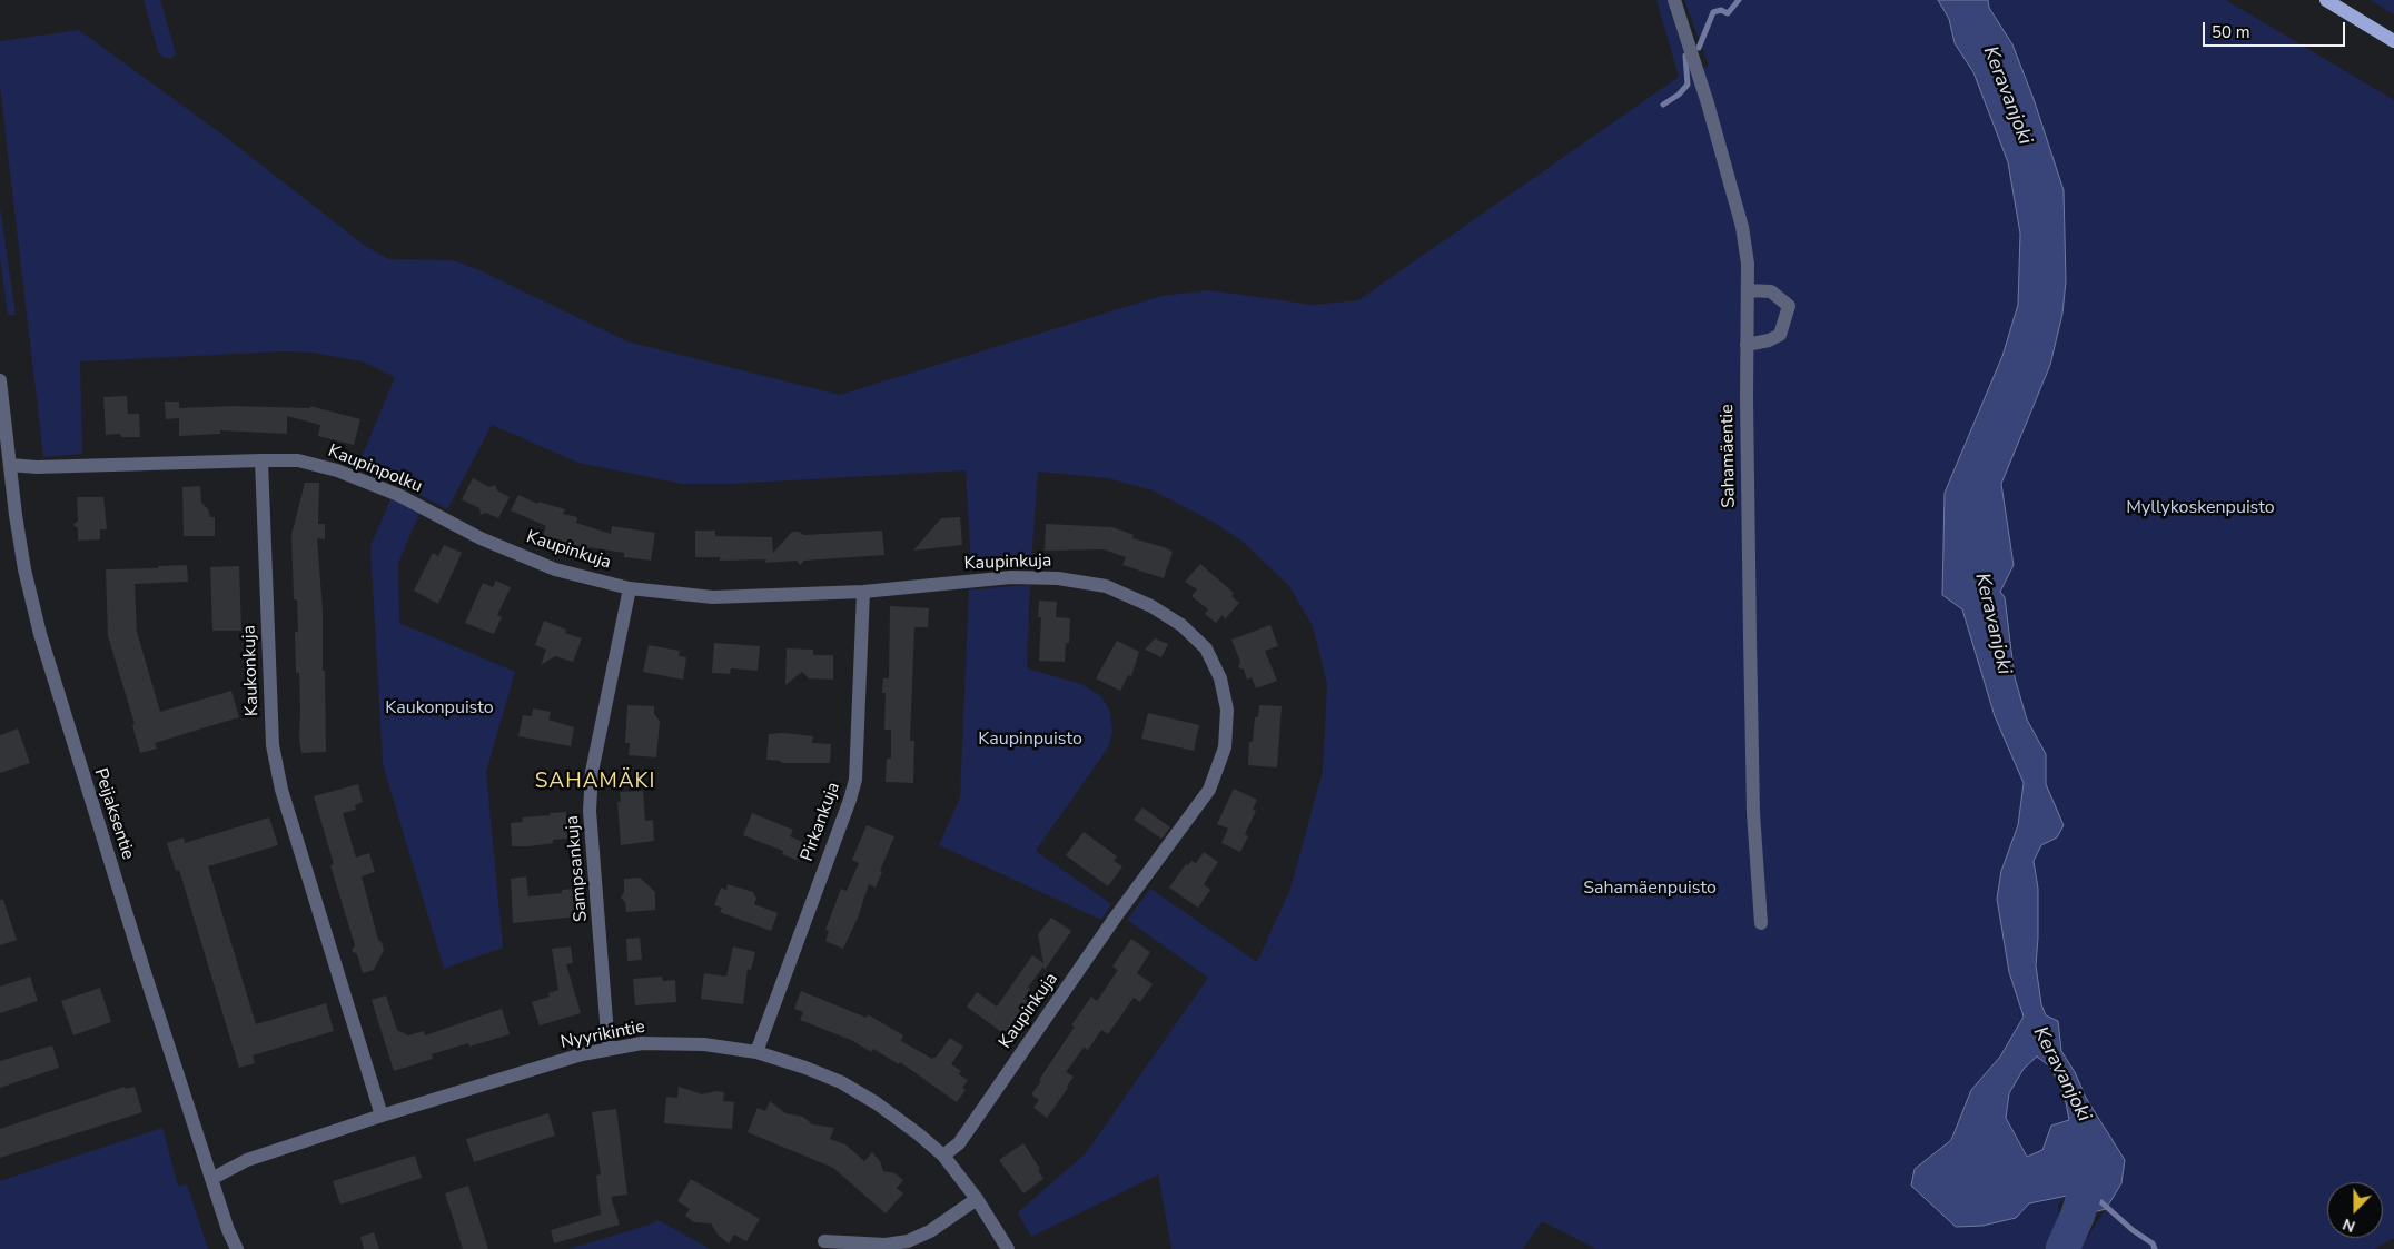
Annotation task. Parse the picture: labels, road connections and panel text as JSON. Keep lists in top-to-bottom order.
{
  "streets": {
    "street": [
      "Sahamäentie",
      "Kaupinpolku",
      "Kaupinkuja",
      "Kaukonkuja",
      "Peijaksentie",
      "Pirkankuja",
      "Sampsankuja",
      "Nyyrikintie"
    ]
  },
  "crossings": [
    ["Kaupinpolku", "Kaupinkuja"],
    ["Kaupinpolku", "Kaukonkuja"],
    ["Kaupinkuja", "Pirkankuja"],
    ["Kaupinkuja", "Sampsankuja"],
    ["Kaupinkuja", "Nyyrikintie"],
    ["Kaukonkuja", "Nyyrikintie"],
    ["Peijaksentie", "Nyyrikintie"],
    ["Pirkankuja", "Nyyrikintie"],
    ["Sampsankuja", "Nyyrikintie"]
  ],
  "districts": ["SAHAMÄKI"],
  "water": ["Keravanjoki"],
  "parks": [
    "Myllykoskenpuisto",
    "Kaukonpuisto",
    "Kaupinpuisto",
    "Sahamäenpuisto"
  ],
  "scale_bar": "50 m",
  "north": "bottom"
}
